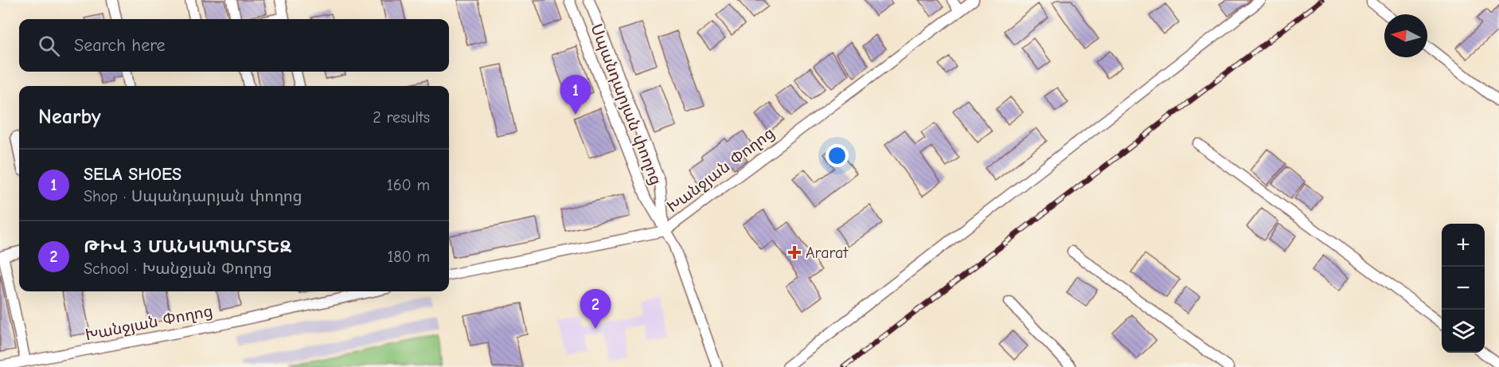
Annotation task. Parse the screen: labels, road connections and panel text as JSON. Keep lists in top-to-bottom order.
{
  "streets": {
    "street": ["Սպանդարյան փողոց", "Խանջյան Փողոց"]
  },
  "crossings": [
    ["Սպանդարյան փողոց", "Խանջյան Փողոց"]
  ],
  "places": {
    "health": ["Ararat"]
  },
  "north": "left",
  "page": {
    "search": "Search here",
    "pins": ["1", "2"],
    "heading": ["Nearby", "2 results"],
    "list": [
      {
        "mark": "1",
        "name": "SELA SHOES",
        "note": "Shop · Սպանդարյան փողոց",
        "value": "160 m"
      },
      {
        "mark": "2",
        "name": "ԹԻՎ 3 ՄԱՆԿԱՊԱՐՏԵԶ",
        "note": "School · Խանջյան Փողոց",
        "value": "180 m"
      }
    ],
    "map_buttons": ["+", "−"]
  }
}
